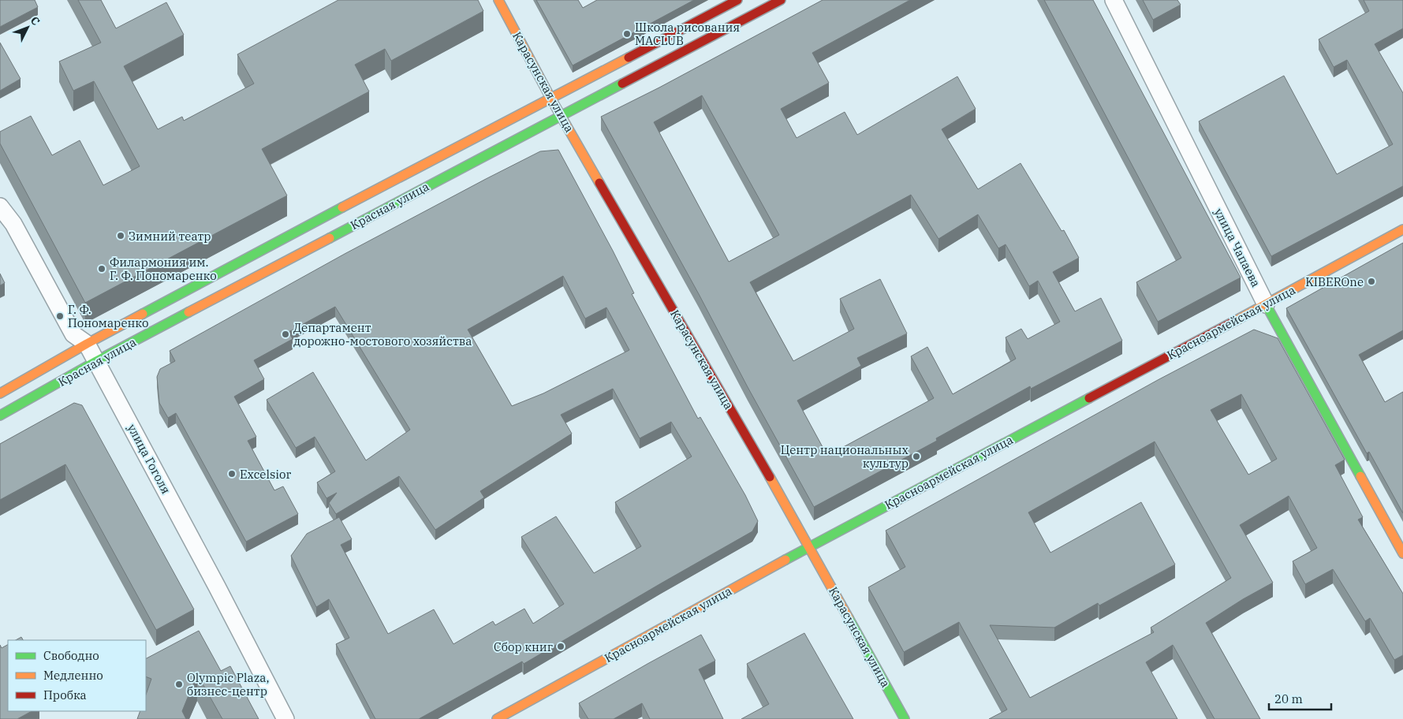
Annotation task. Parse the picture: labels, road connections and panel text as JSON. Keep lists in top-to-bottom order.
{
  "streets": {
    "street": [
      "Карасунская улица",
      "Красная улица",
      "улица Чапаева",
      "Красноармейская улица",
      "улица Гоголя"
    ]
  },
  "crossings": [
    ["Карасунская улица", "Красная улица"],
    ["Карасунская улица", "Красноармейская улица"],
    ["Красная улица", "улица Гоголя"],
    ["улица Чапаева", "Красноармейская улица"]
  ],
  "places": [
    "Школа рисования MACLUB",
    "Зимний театр",
    "Филармония им. Г. Ф. Пономаренко",
    "KIBEROne",
    "Г. Ф. Пономаренко",
    "Департамент дорожно-мостового хозяйства",
    "Центр национальных культур",
    "Excelsior",
    "Сбор книг",
    "Olympic Plaza, бизнес-центр"
  ],
  "legend": ["Свободно", "Медленно", "Пробка"],
  "scale_bar": "20 m",
  "north": "top right"
}
